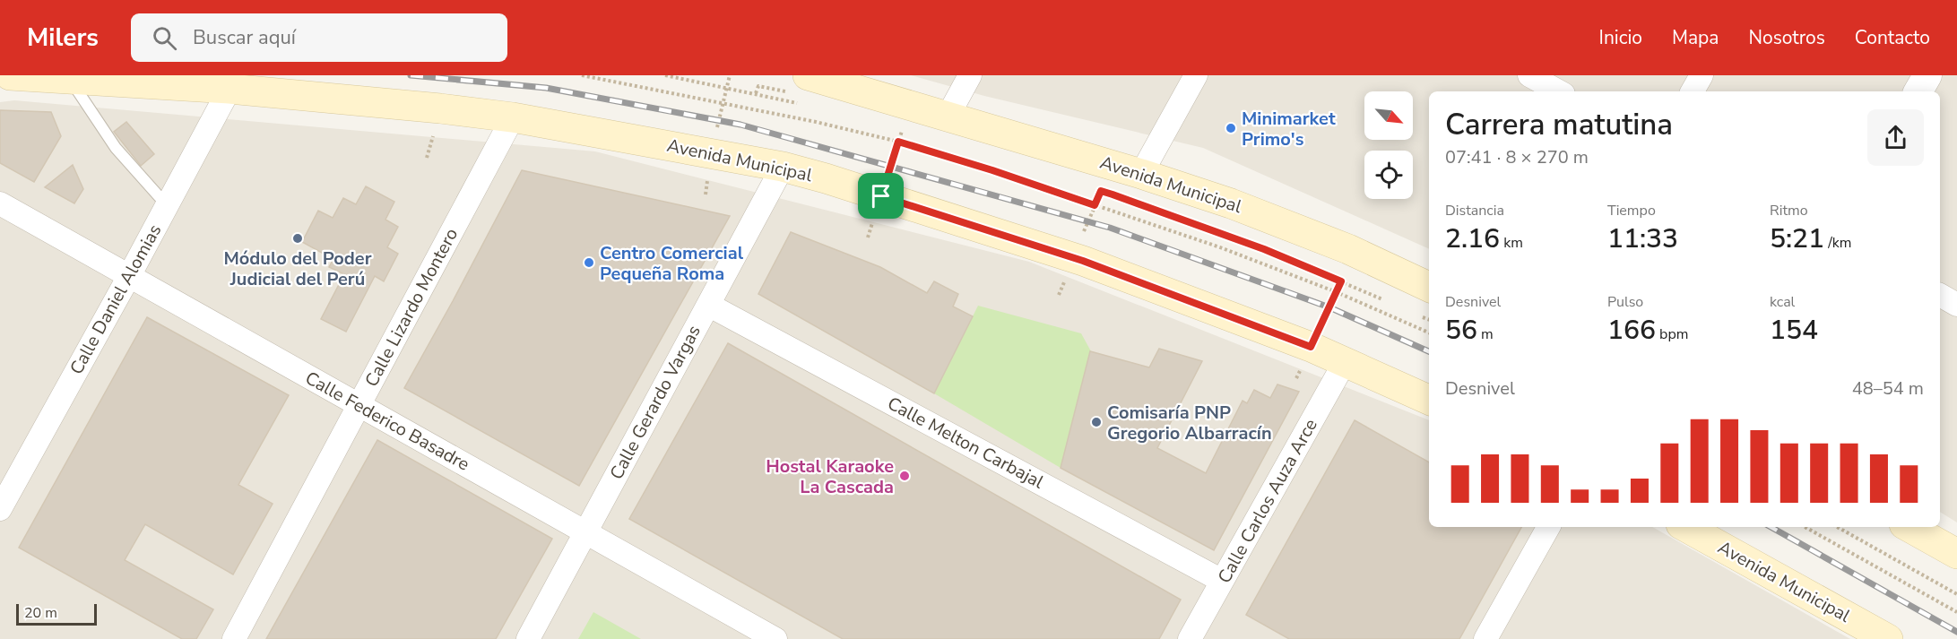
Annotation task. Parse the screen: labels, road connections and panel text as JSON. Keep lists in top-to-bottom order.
{
  "streets": {
    "main road": ["Avenida Municipal"],
    "street": [
      "Calle Daniel Alomias",
      "Calle Lizardo Montero",
      "Calle Gerardo Vargas",
      "Calle Federico Basadre",
      "Calle Melton Carbajal",
      "Calle Carlos Auza Arce"
    ]
  },
  "crossings": [
    ["Avenida Municipal", "Calle Daniel Alomias"],
    ["Avenida Municipal", "Calle Lizardo Montero"],
    ["Avenida Municipal", "Calle Gerardo Vargas"],
    ["Avenida Municipal", "Calle Carlos Auza Arce"],
    ["Calle Daniel Alomias", "Calle Federico Basadre"],
    ["Calle Lizardo Montero", "Calle Federico Basadre"],
    ["Calle Gerardo Vargas", "Calle Federico Basadre"],
    ["Calle Gerardo Vargas", "Calle Melton Carbajal"],
    ["Calle Melton Carbajal", "Calle Carlos Auza Arce"]
  ],
  "places": [
    "Minimarket Primo's",
    "Módulo del Poder Judicial del Perú",
    "Centro Comercial Pequeña Roma",
    "Comisaría PNP Gregorio Albarracín",
    "Hostal Karaoke La Cascada"
  ],
  "scale_bar": "20 m",
  "north": "bottom right",
  "page": {
    "header": "Milers",
    "search": "Buscar aquí",
    "nav": [
      "Inicio",
      "Mapa",
      "Nosotros",
      "Contacto"
    ],
    "heading": ["Carrera matutina", "07:41 · 8 × 270 m"],
    "stats": [
      ["Distancia", "2.16 km"],
      ["Tiempo", "11:33"],
      ["Ritmo", "5:21 /km"],
      ["Desnivel", "56 m"],
      ["Pulso", "166 bpm"],
      ["kcal", "154"]
    ],
    "chart": ["Desnivel", "48–54 m"],
    "scale": "20 m"
  }
}
